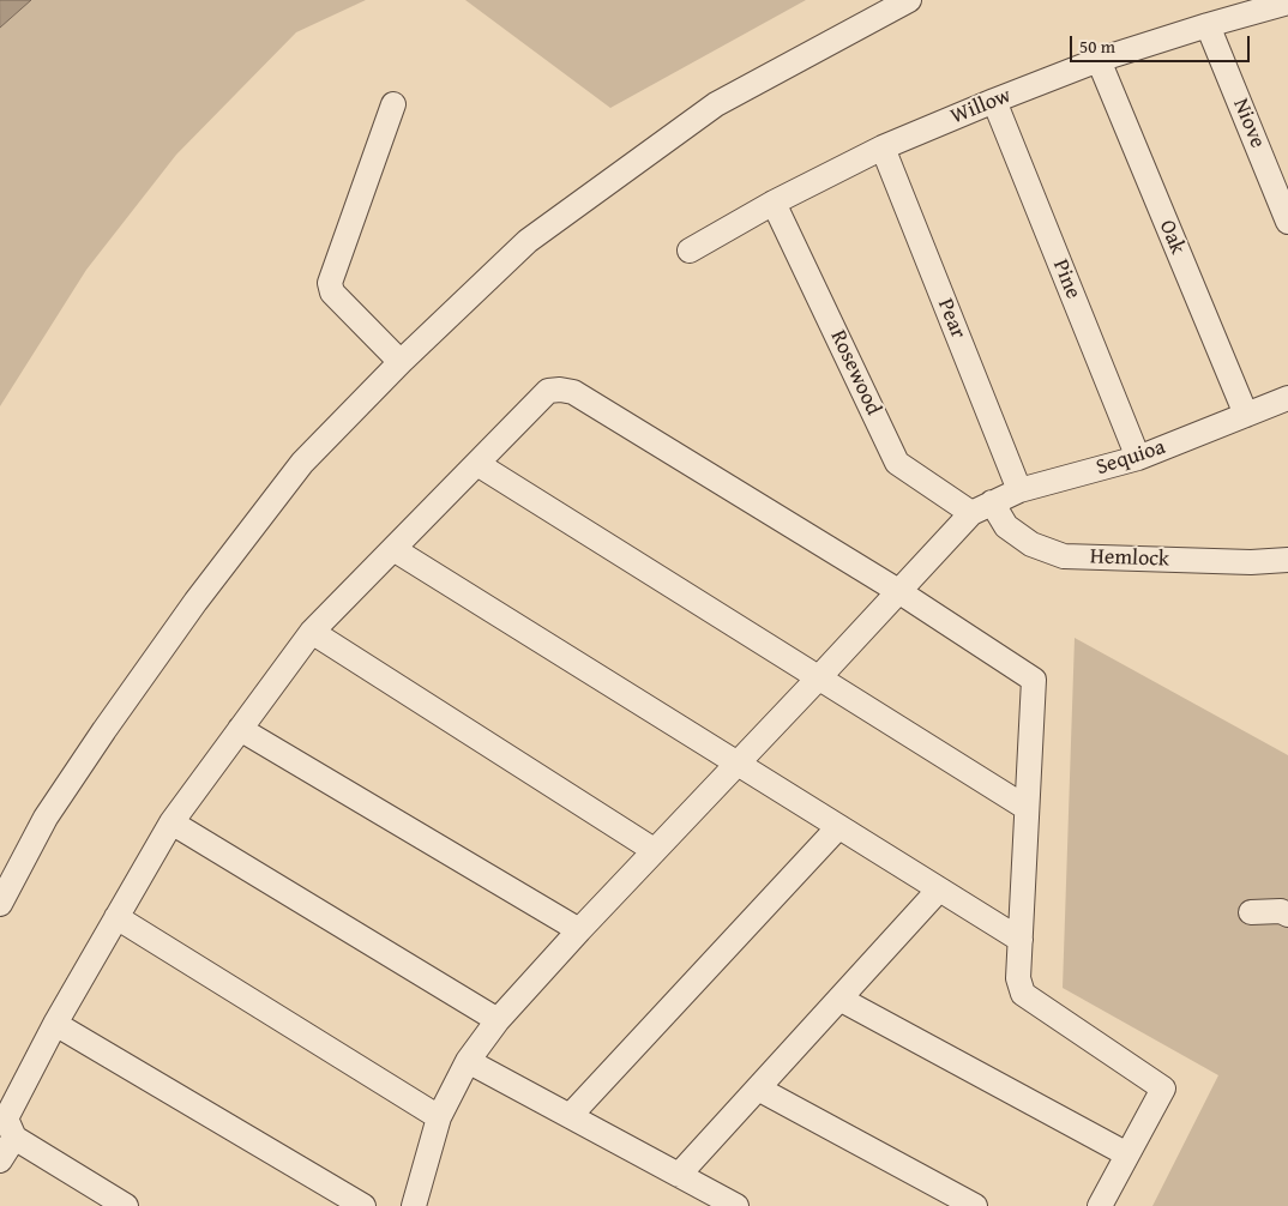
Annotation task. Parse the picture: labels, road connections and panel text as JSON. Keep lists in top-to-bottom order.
{
  "streets": {
    "street": [
      "Willow",
      "Niove",
      "Oak",
      "Pine",
      "Pear",
      "Rosewood",
      "Sequioa",
      "Hemlock"
    ]
  },
  "crossings": [
    ["Willow", "Niove"],
    ["Willow", "Oak"],
    ["Willow", "Pine"],
    ["Willow", "Pear"],
    ["Willow", "Rosewood"],
    ["Oak", "Sequioa"],
    ["Pine", "Sequioa"],
    ["Pear", "Sequioa"],
    ["Rosewood", "Sequioa"],
    ["Rosewood", "Hemlock"],
    ["Sequioa", "Hemlock"]
  ],
  "scale_bar": "50 m"
}
